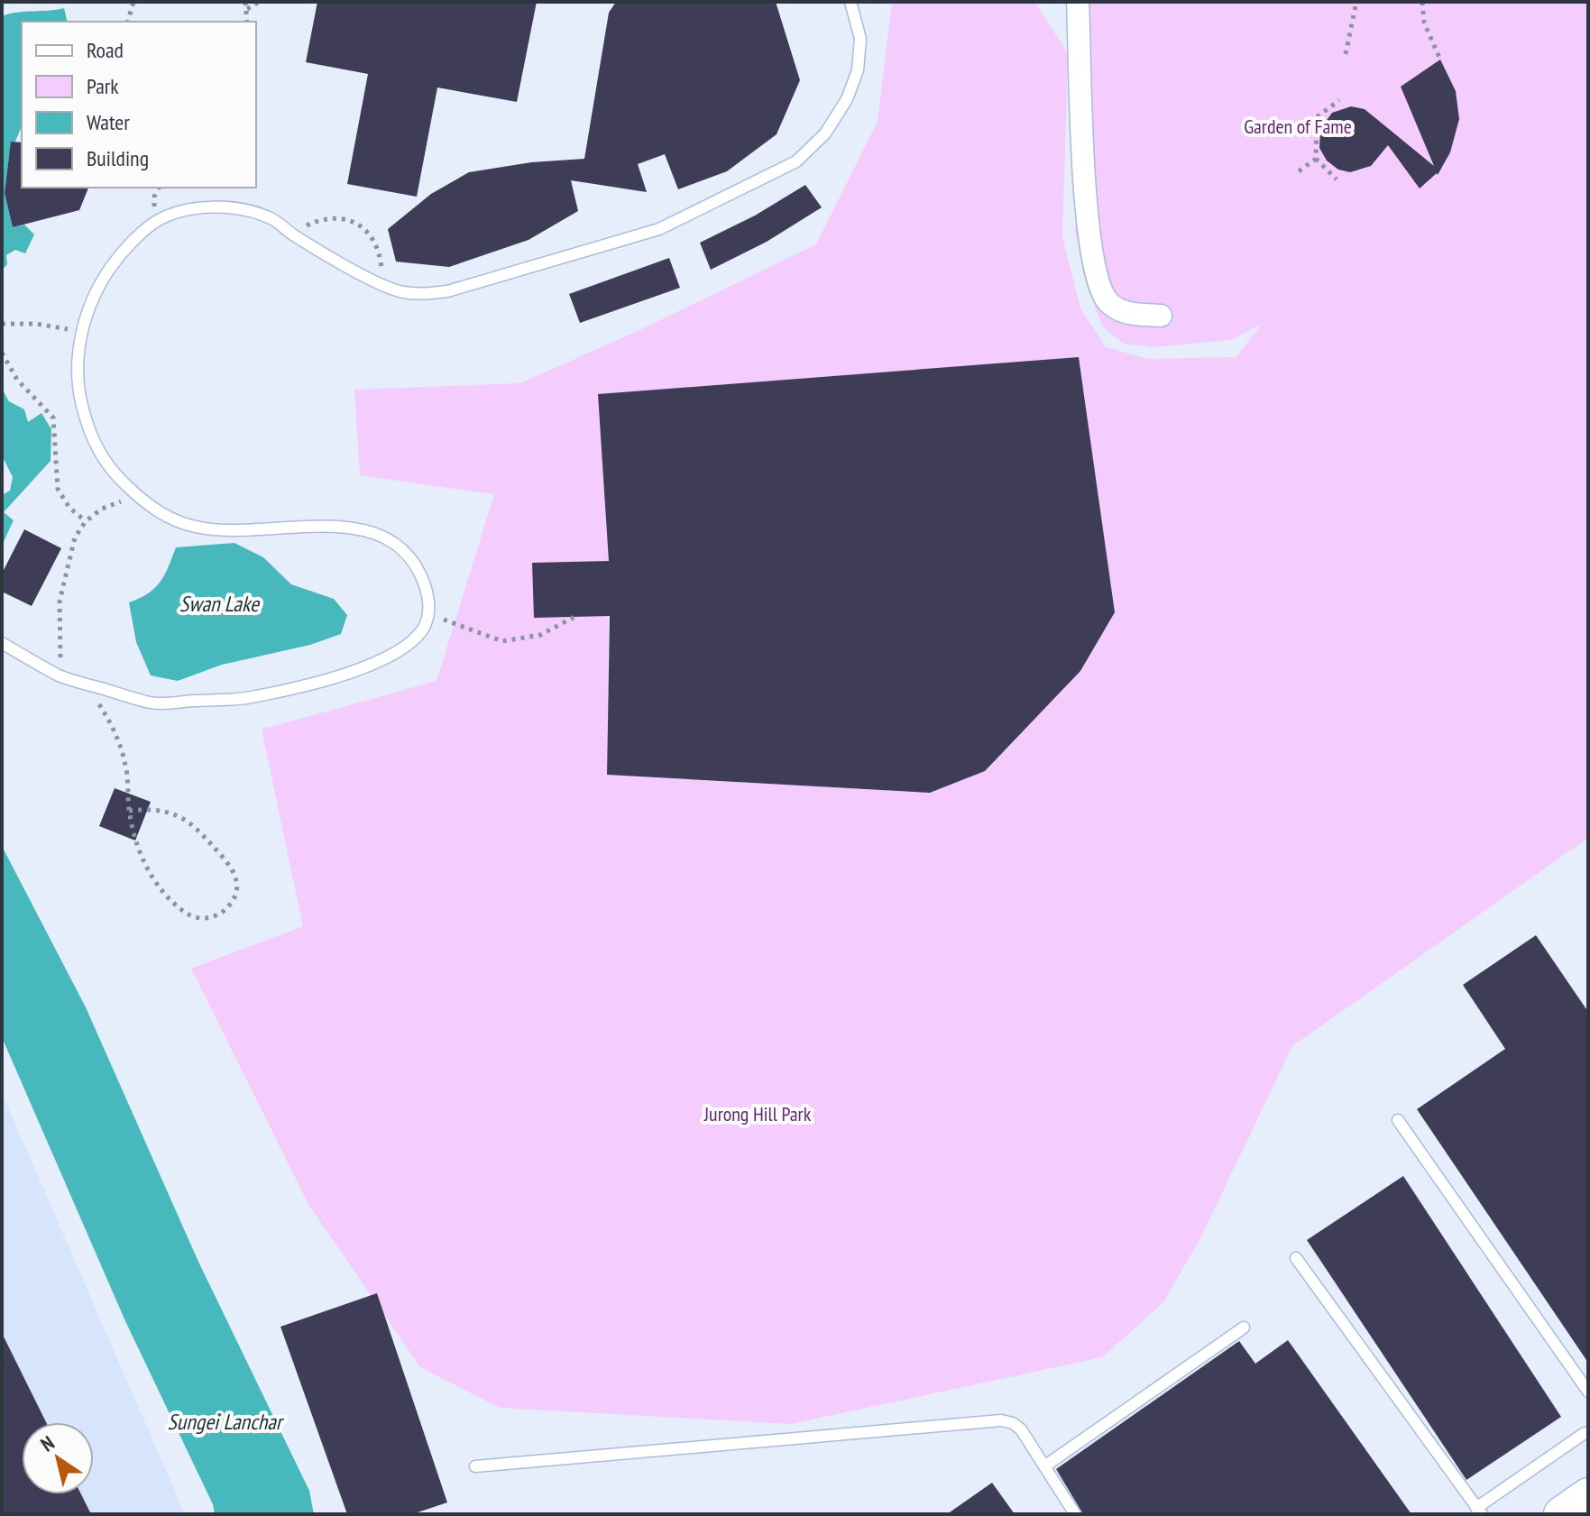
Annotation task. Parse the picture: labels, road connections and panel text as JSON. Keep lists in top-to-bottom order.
{
  "water": ["Swan Lake", "Sungei Lanchar"],
  "parks": ["Garden of Fame", "Jurong Hill Park"],
  "legend": [
    "Road",
    "Park",
    "Water",
    "Building"
  ],
  "north": "top left"
}
